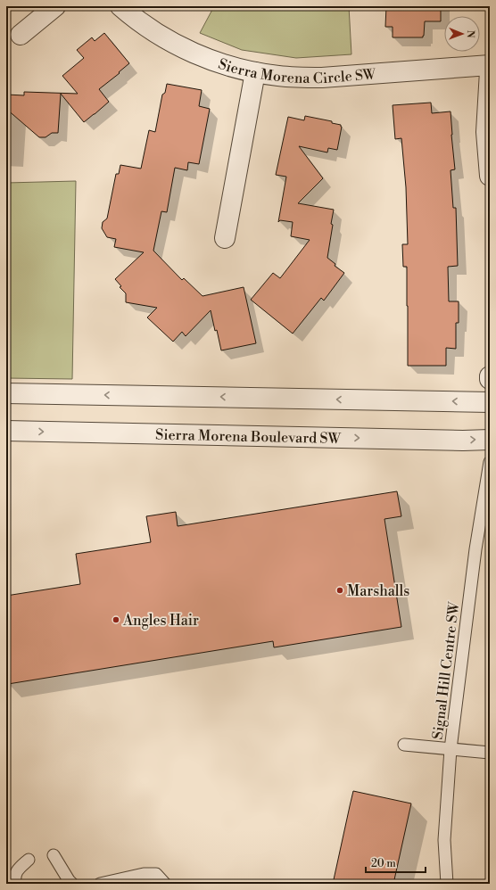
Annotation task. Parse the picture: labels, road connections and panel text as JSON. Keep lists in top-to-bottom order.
{
  "streets": {
    "street": ["Sierra Morena Circle SW", "Sierra Morena Boulevard SW"],
    "lane": ["Signal Hill Centre SW"]
  },
  "places": ["Marshalls", "Angles Hair"],
  "scale_bar": "20 m",
  "north": "right"
}
